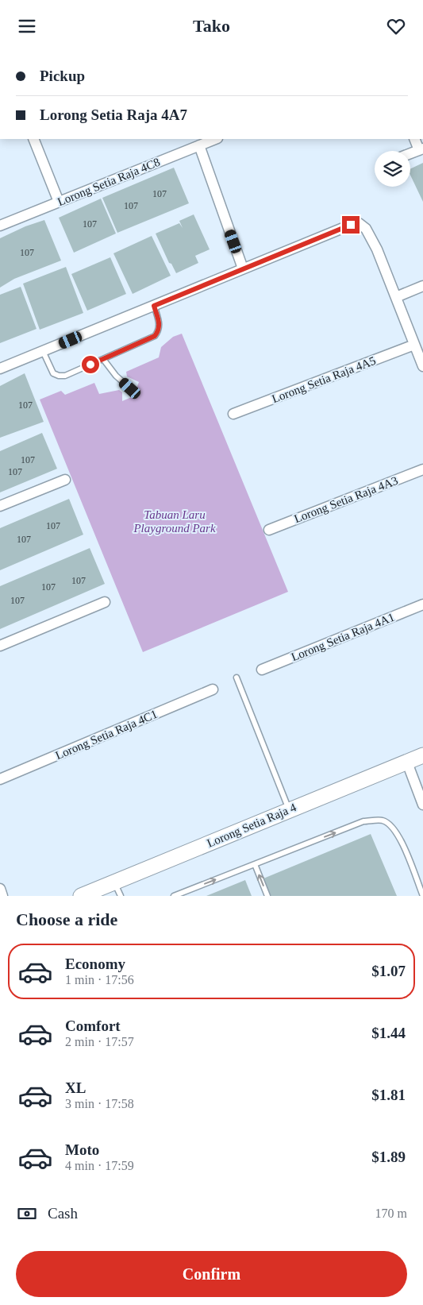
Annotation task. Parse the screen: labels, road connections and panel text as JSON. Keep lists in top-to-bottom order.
{
  "streets": {
    "street": [
      "Lorong Setia Raja 4C8",
      "Lorong Setia Raja 4A5",
      "Lorong Setia Raja 4A3",
      "Lorong Setia Raja 4A1",
      "Lorong Setia Raja 4C1",
      "Lorong Setia Raja 4"
    ]
  },
  "parks": ["Tabuan Laru Playground Park"],
  "house_numbers": [
    "107",
    "107",
    "107",
    "107",
    "107",
    "107",
    "107",
    "107",
    "107",
    "107",
    "107",
    "107"
  ],
  "page": {
    "header": "Tako",
    "banner": ["Pickup", "Lorong Setia Raja 4A7"],
    "heading": "Choose a ride",
    "list": [
      {
        "name": "Economy",
        "note": "1 min · 17:56",
        "value": "$1.07"
      },
      {
        "name": "Comfort",
        "note": "2 min · 17:57",
        "value": "$1.44"
      },
      {
        "name": "XL",
        "note": "3 min · 17:58",
        "value": "$1.81"
      },
      {
        "name": "Moto",
        "note": "4 min · 17:59",
        "value": "$1.89"
      }
    ],
    "pay": ["Cash", "170 m"],
    "buttons": "Confirm"
  }
}
